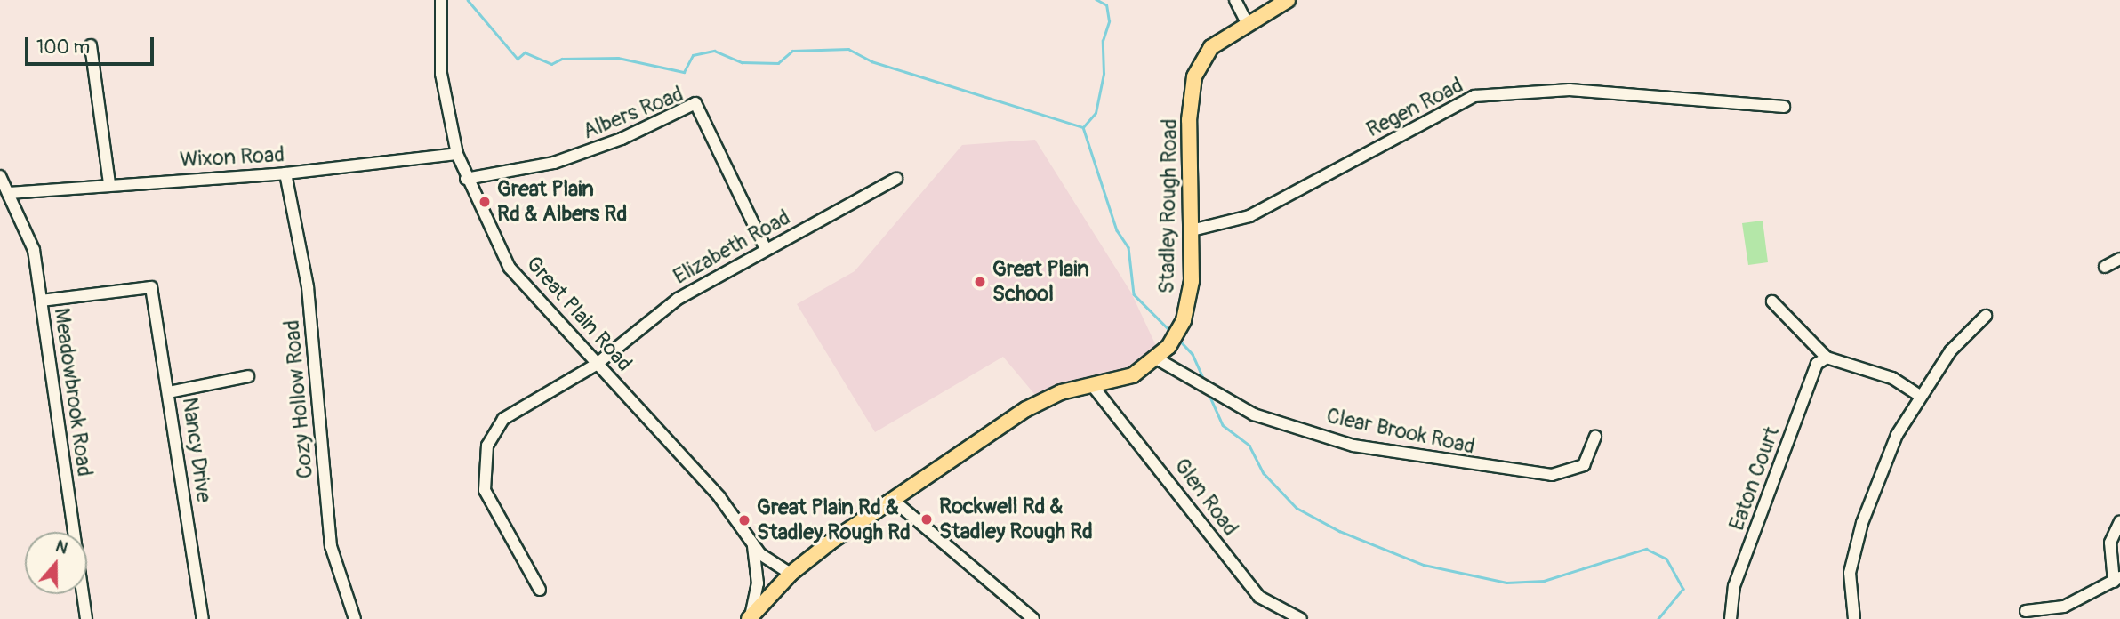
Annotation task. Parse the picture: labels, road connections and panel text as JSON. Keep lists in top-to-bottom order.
{
  "streets": {
    "main road": ["Stadley Rough Road", "Great Plain Road"],
    "street": [
      "Regen Road",
      "Albers Road",
      "Wixon Road",
      "Elizabeth Road",
      "Meadowbrook Road",
      "Cozy Hollow Road",
      "Clear Brook Road",
      "Nancy Drive",
      "Eaton Court",
      "Glen Road"
    ]
  },
  "crossings": [
    ["Regen Road", "Stadley Rough Road"],
    ["Albers Road", "Elizabeth Road"],
    ["Albers Road", "Great Plain Road"],
    ["Wixon Road", "Great Plain Road"],
    ["Wixon Road", "Meadowbrook Road"],
    ["Wixon Road", "Cozy Hollow Road"],
    ["Stadley Rough Road", "Great Plain Road"],
    ["Stadley Rough Road", "Clear Brook Road"],
    ["Stadley Rough Road", "Glen Road"],
    ["Elizabeth Road", "Great Plain Road"],
    ["Meadowbrook Road", "Nancy Drive"]
  ],
  "places": [
    "Great Plain Rd & Albers Rd",
    "Great Plain School",
    "Rockwell Rd & Stadley Rough Rd",
    "Great Plain Rd & Stadley Rough Rd"
  ],
  "scale_bar": "100 m",
  "north": "top"
}
